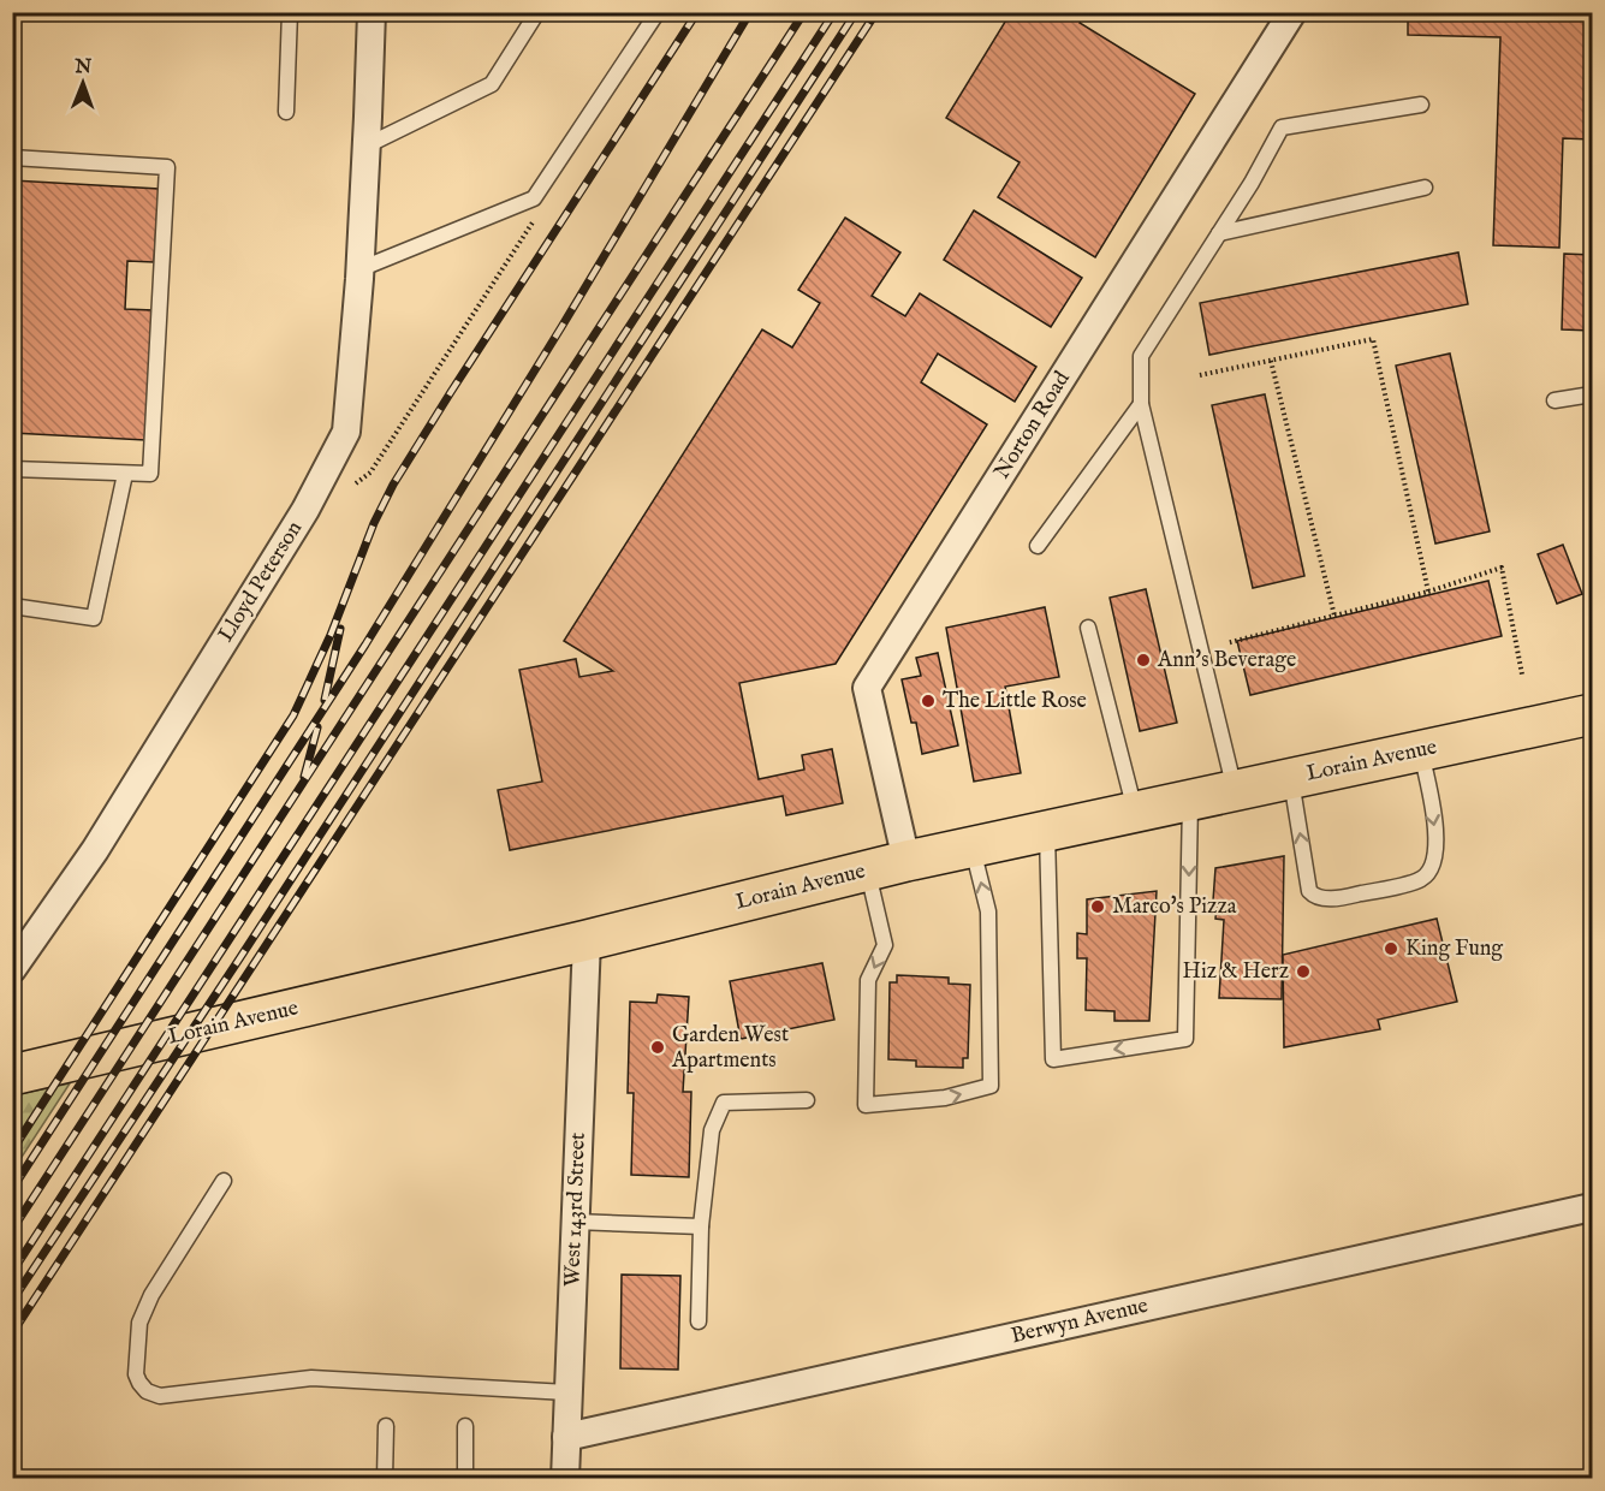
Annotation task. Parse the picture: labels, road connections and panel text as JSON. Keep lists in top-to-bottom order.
{
  "streets": {
    "main road": ["Lorain Avenue"],
    "street": [
      "Norton Road",
      "Lloyd Peterson",
      "West 143rd Street",
      "Berwyn Avenue"
    ]
  },
  "crossings": [
    ["Norton Road", "Lorain Avenue"],
    ["Lorain Avenue", "West 143rd Street"],
    ["West 143rd Street", "Berwyn Avenue"]
  ],
  "places": [
    "Ann's Beverage",
    "The Little Rose",
    "Marco's Pizza",
    "King Fung",
    "Hiz & Herz",
    "Garden West Apartments"
  ],
  "north": "top"
}
